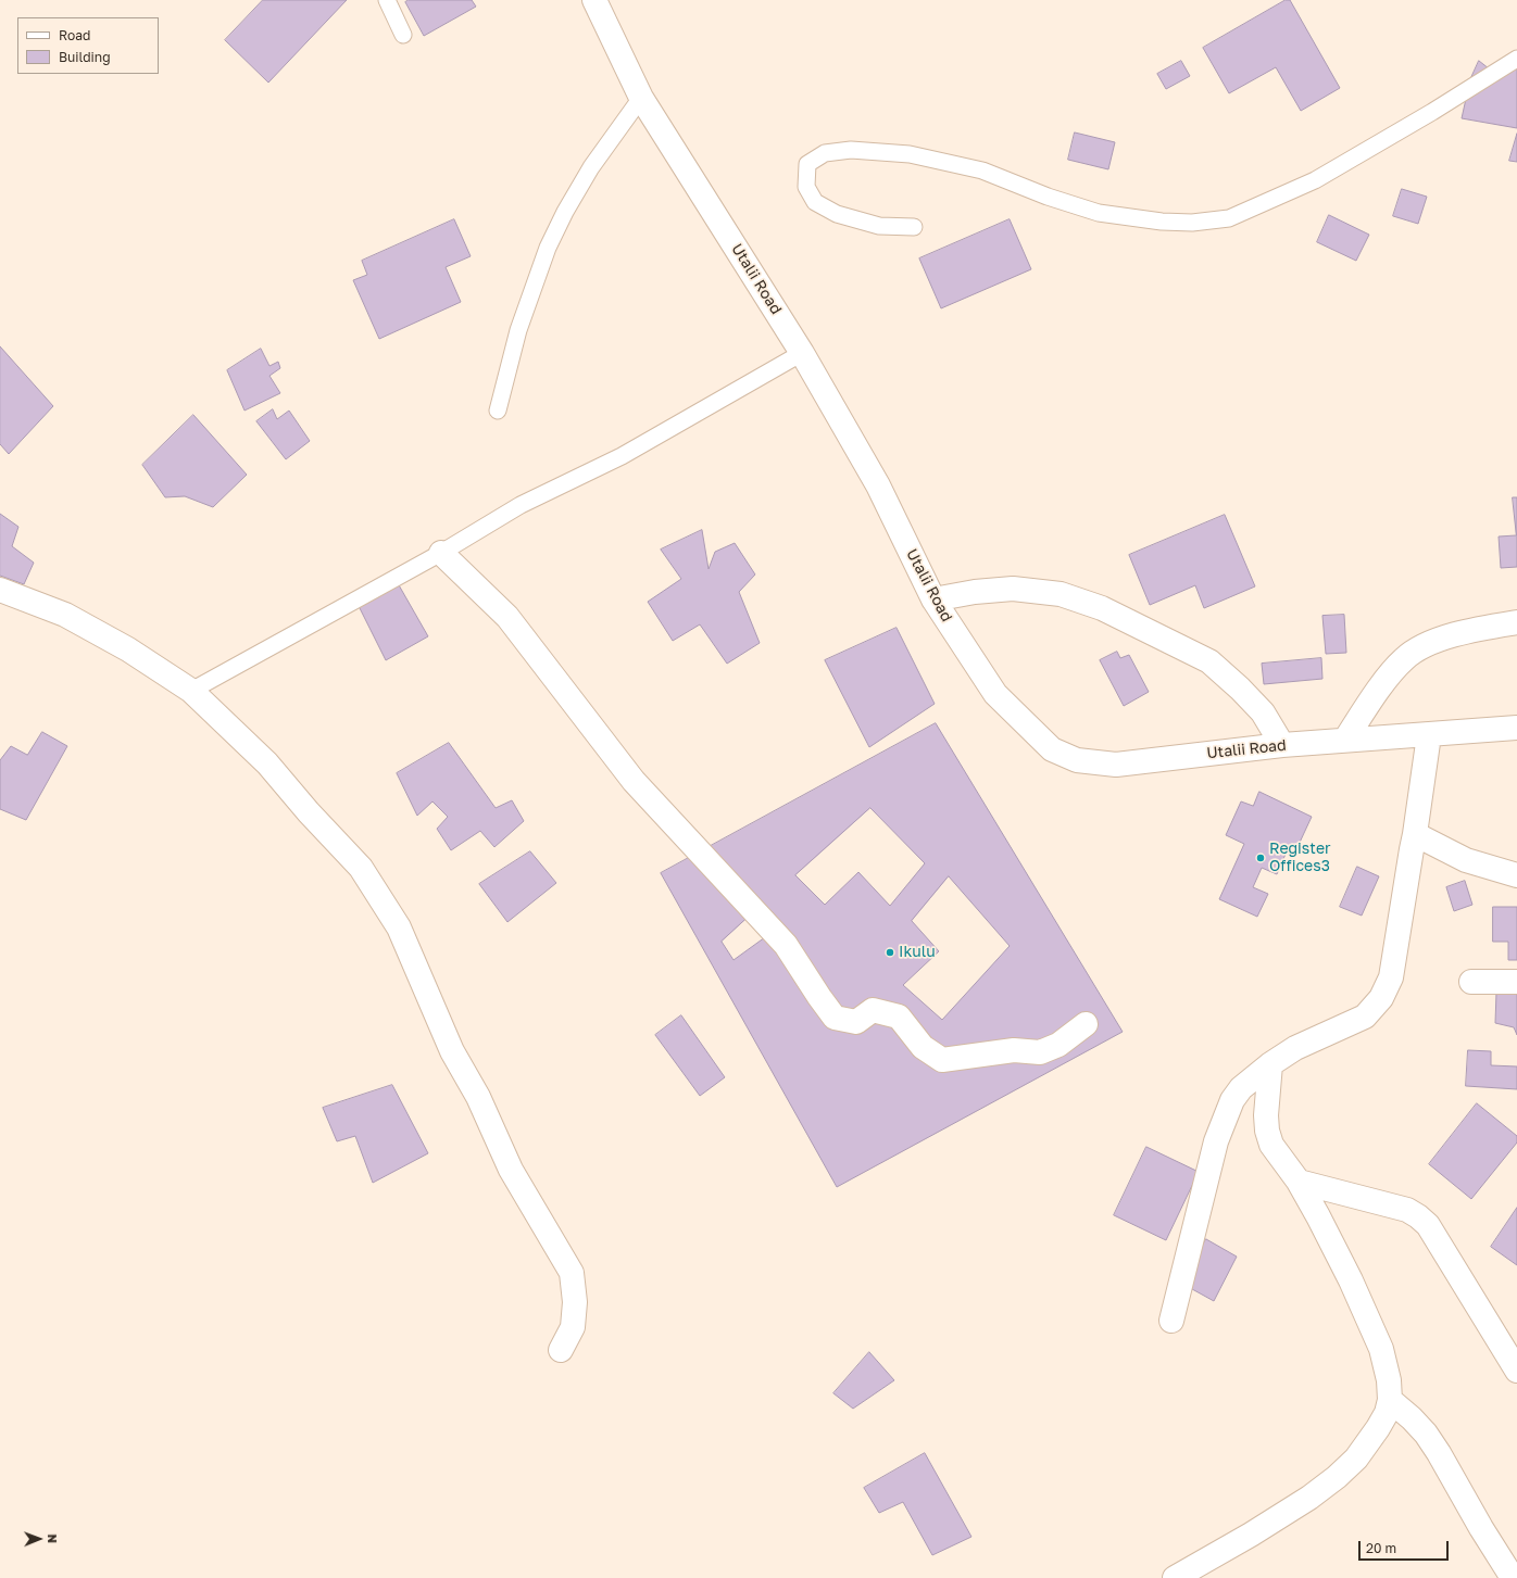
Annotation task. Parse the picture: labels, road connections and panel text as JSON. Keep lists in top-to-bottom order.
{
  "streets": {
    "street": ["Utalii Road"]
  },
  "places": ["Register Offices3", "Ikulu"],
  "legend": ["Road", "Building"],
  "scale_bar": "20 m",
  "north": "right"
}
